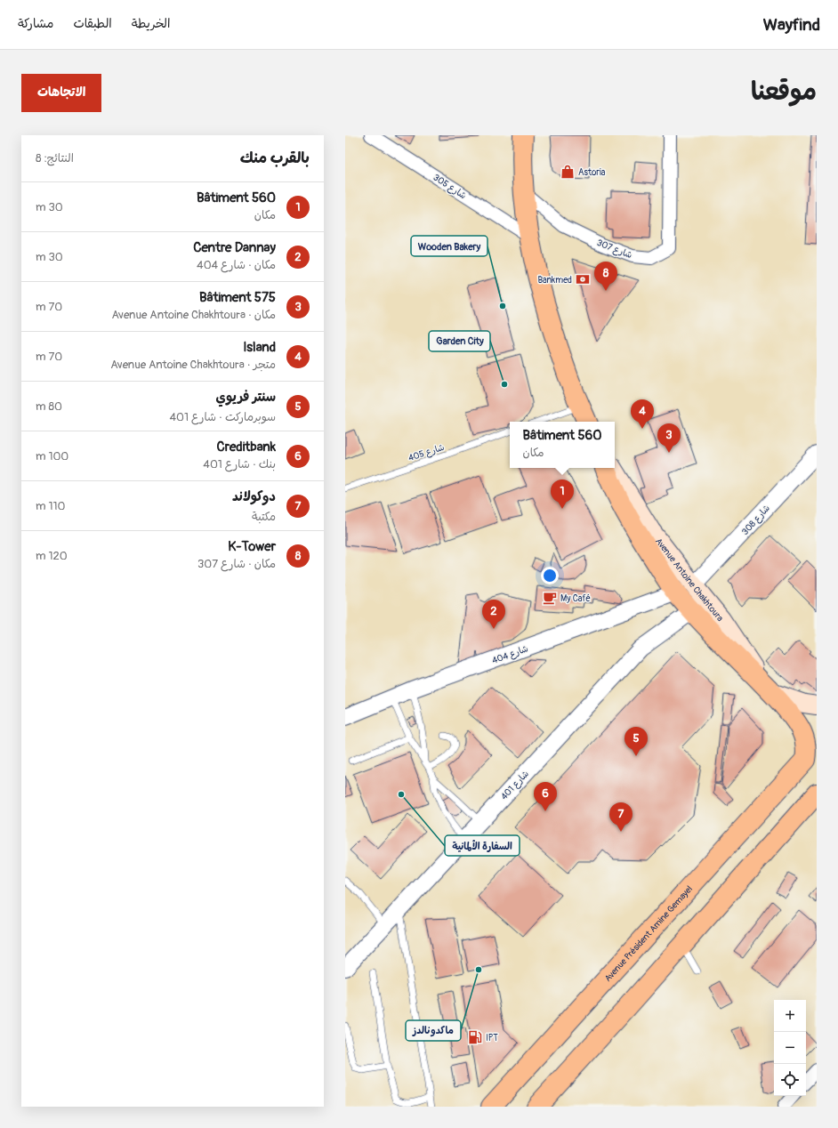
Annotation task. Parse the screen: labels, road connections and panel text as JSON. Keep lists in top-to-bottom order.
{
  "streets": {
    "highway": ["Avenue Président Amine Gemayel"],
    "main road": ["Avenue Antoine Chakhtoura"],
    "street": [
      "شارع 305",
      "شارع 307",
      "شارع 308",
      "شارع 404",
      "شارع 401"
    ],
    "lane": ["شارع 405"]
  },
  "crossings": [
    ["شارع 308", "Avenue Antoine Chakhtoura"],
    ["شارع 308", "شارع 404"],
    ["Avenue Antoine Chakhtoura", "شارع 404"],
    ["Avenue Antoine Chakhtoura", "Avenue Président Amine Gemayel"]
  ],
  "places": {
    "shop": ["Astoria"],
    "bank": ["Bankmed"],
    "other": [
      "Wooden Bakery",
      "Garden City",
      "السفارة الألمانية",
      "ماكدونالدز"
    ],
    "cafe": ["My Café"],
    "fuel station": ["IPT"]
  },
  "page": {
    "header": "Wayfind",
    "nav": ["الخريطة", "الطبقات", "مشاركة"],
    "title": "موقعنا",
    "buttons": "الاتجاهات",
    "heading": ["بالقرب منك", "النتائج: 8"],
    "list": [
      {
        "mark": "1",
        "name": "Bâtiment 560",
        "note": "مكان",
        "value": "30 m"
      },
      {
        "mark": "2",
        "name": "Centre Dannay",
        "note": "مكان · شارع 404",
        "value": "30 m"
      },
      {
        "mark": "3",
        "name": "Bâtiment 575",
        "note": "مكان · Avenue Antoine Chakhtoura",
        "value": "70 m"
      },
      {
        "mark": "4",
        "name": "Island",
        "note": "متجر · Avenue Antoine Chakhtoura",
        "value": "70 m"
      },
      {
        "mark": "5",
        "name": "سنتر فريوي",
        "note": "سوبرماركت · شارع 401",
        "value": "80 m"
      },
      {
        "mark": "6",
        "name": "Creditbank",
        "note": "بنك · شارع 401",
        "value": "100 m"
      },
      {
        "mark": "7",
        "name": "دوكولاند",
        "note": "مكتبة",
        "value": "110 m"
      },
      {
        "mark": "8",
        "name": "K-Tower",
        "note": "مكان · شارع 307",
        "value": "120 m"
      }
    ],
    "pins": [
      "8",
      "4",
      "3",
      "1",
      "2",
      "5",
      "6",
      "7"
    ],
    "popup": ["Bâtiment 560", "مكان"],
    "map_buttons": ["+", "−"]
  }
}
